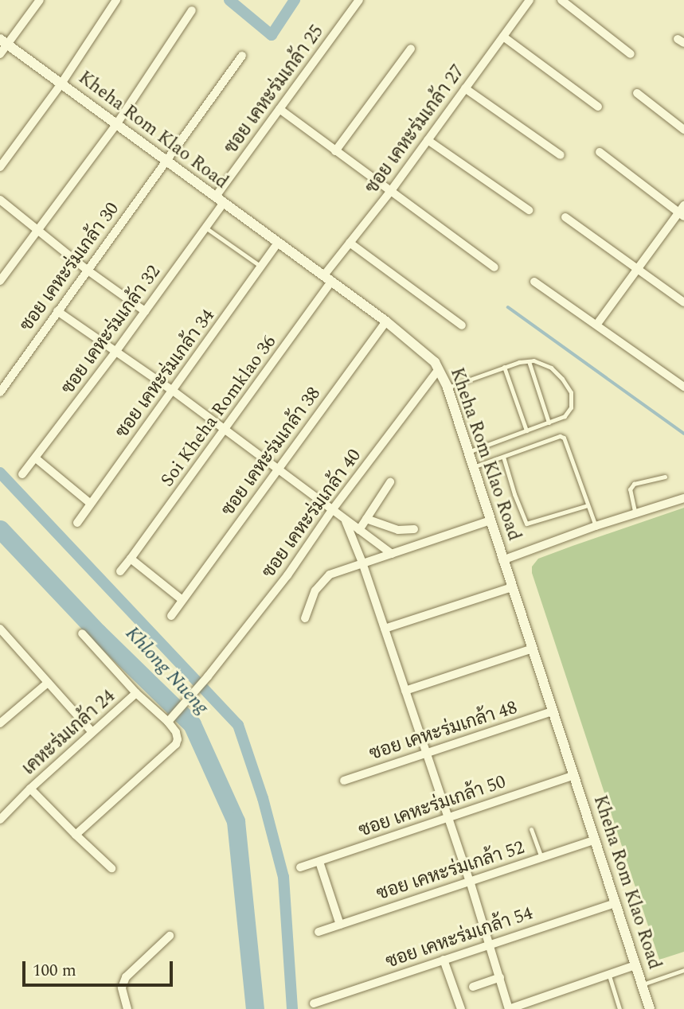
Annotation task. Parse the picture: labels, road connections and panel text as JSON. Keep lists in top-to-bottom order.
{
  "streets": {
    "street": [
      "ซอย เคหะร่มเกล้า 25",
      "ซอย เคหะร่มเกล้า 27",
      "Kheha Rom Klao Road",
      "ซอย เคหะร่มเกล้า 30",
      "ซอย เคหะร่มเกล้า 32",
      "ซอย เคหะร่มเกล้า 34",
      "Soi Kheha Romklao 36",
      "ซอย เคหะร่มเกล้า 38",
      "ซอย เคหะร่มเกล้า 40",
      "ซอย เคหะร่มเกล้า 48",
      "เคหะร่มเกล้า 24",
      "ซอย เคหะร่มเกล้า 50",
      "ซอย เคหะร่มเกล้า 52",
      "ซอย เคหะร่มเกล้า 54"
    ]
  },
  "crossings": [
    ["ซอย เคหะร่มเกล้า 25", "Kheha Rom Klao Road"],
    ["ซอย เคหะร่มเกล้า 25", "ซอย เคหะร่มเกล้า 32"],
    ["ซอย เคหะร่มเกล้า 27", "Kheha Rom Klao Road"],
    ["ซอย เคหะร่มเกล้า 27", "Soi Kheha Romklao 36"],
    ["Kheha Rom Klao Road", "ซอย เคหะร่มเกล้า 30"],
    ["Kheha Rom Klao Road", "ซอย เคหะร่มเกล้า 32"],
    ["Kheha Rom Klao Road", "ซอย เคหะร่มเกล้า 34"],
    ["Kheha Rom Klao Road", "Soi Kheha Romklao 36"],
    ["Kheha Rom Klao Road", "ซอย เคหะร่มเกล้า 38"],
    ["Kheha Rom Klao Road", "ซอย เคหะร่มเกล้า 40"],
    ["Kheha Rom Klao Road", "ซอย เคหะร่มเกล้า 48"],
    ["Kheha Rom Klao Road", "ซอย เคหะร่มเกล้า 50"],
    ["Kheha Rom Klao Road", "ซอย เคหะร่มเกล้า 52"],
    ["Kheha Rom Klao Road", "ซอย เคหะร่มเกล้า 54"]
  ],
  "water": ["Khlong Nueng"],
  "scale_bar": "100 m"
}
